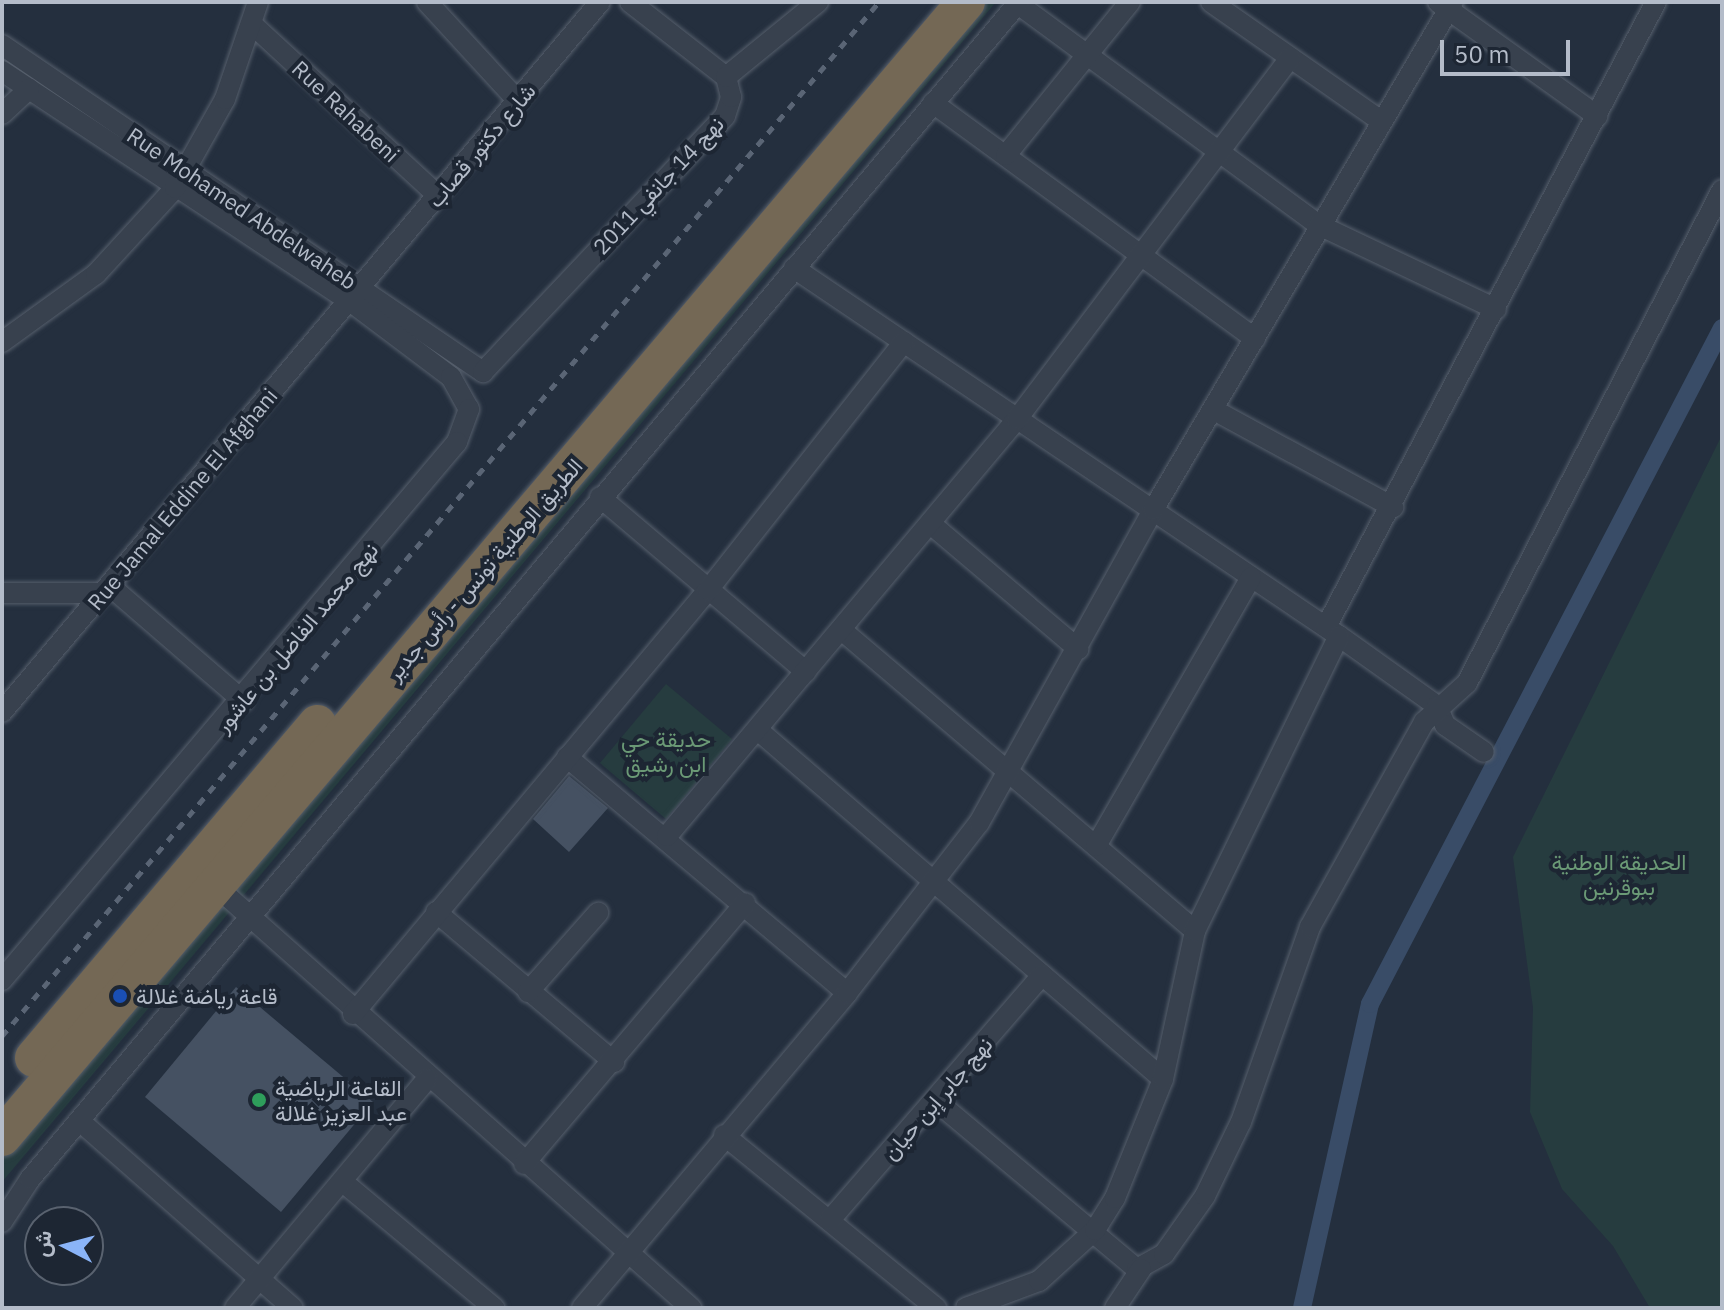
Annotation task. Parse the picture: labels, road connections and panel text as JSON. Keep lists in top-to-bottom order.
{
  "streets": {
    "highway": ["الطريق الوطنية تونس - رأس جدير"],
    "street": [
      "Rue Rahabeni",
      "شارع دكتور قصاب",
      "نهج 14 جانفي 2011",
      "Rue Mohamed Abdelwaheb",
      "Rue Jamal Eddine El Afghani",
      "نهج محمد الفاضل بن عاشور",
      "نهج جابر إبن حيان"
    ]
  },
  "crossings": [
    ["Rue Rahabeni", "شارع دكتور قصاب"],
    ["شارع دكتور قصاب", "Rue Mohamed Abdelwaheb"],
    ["شارع دكتور قصاب", "Rue Jamal Eddine El Afghani"],
    ["شارع دكتور قصاب", "نهج محمد الفاضل بن عاشور"],
    ["نهج 14 جانفي 2011", "Rue Mohamed Abdelwaheb"],
    ["Rue Mohamed Abdelwaheb", "Rue Jamal Eddine El Afghani"],
    ["Rue Mohamed Abdelwaheb", "نهج محمد الفاضل بن عاشور"],
    ["Rue Jamal Eddine El Afghani", "نهج محمد الفاضل بن عاشور"]
  ],
  "parks": ["حديقة حي ابن رشيق", "الحديقة الوطنية ببوقرنين"],
  "places": ["قاعة رياضة غلالة", "القاعة الرياضية عبد العزيز غلالة"],
  "scale_bar": "50 m",
  "north": "left"
}
